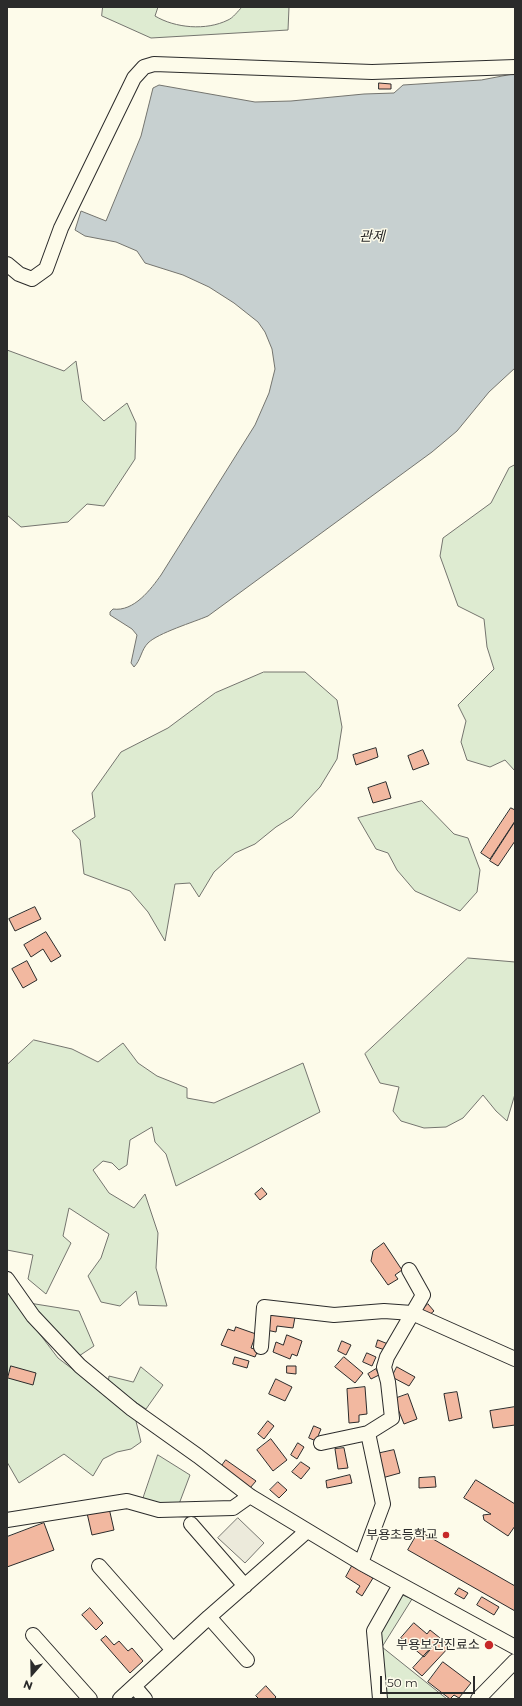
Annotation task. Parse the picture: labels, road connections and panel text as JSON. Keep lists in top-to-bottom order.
{
  "water": ["관제"],
  "places": ["부용초등학교", "부용보건진료소"],
  "scale_bar": "50 m",
  "north": "bottom"
}
